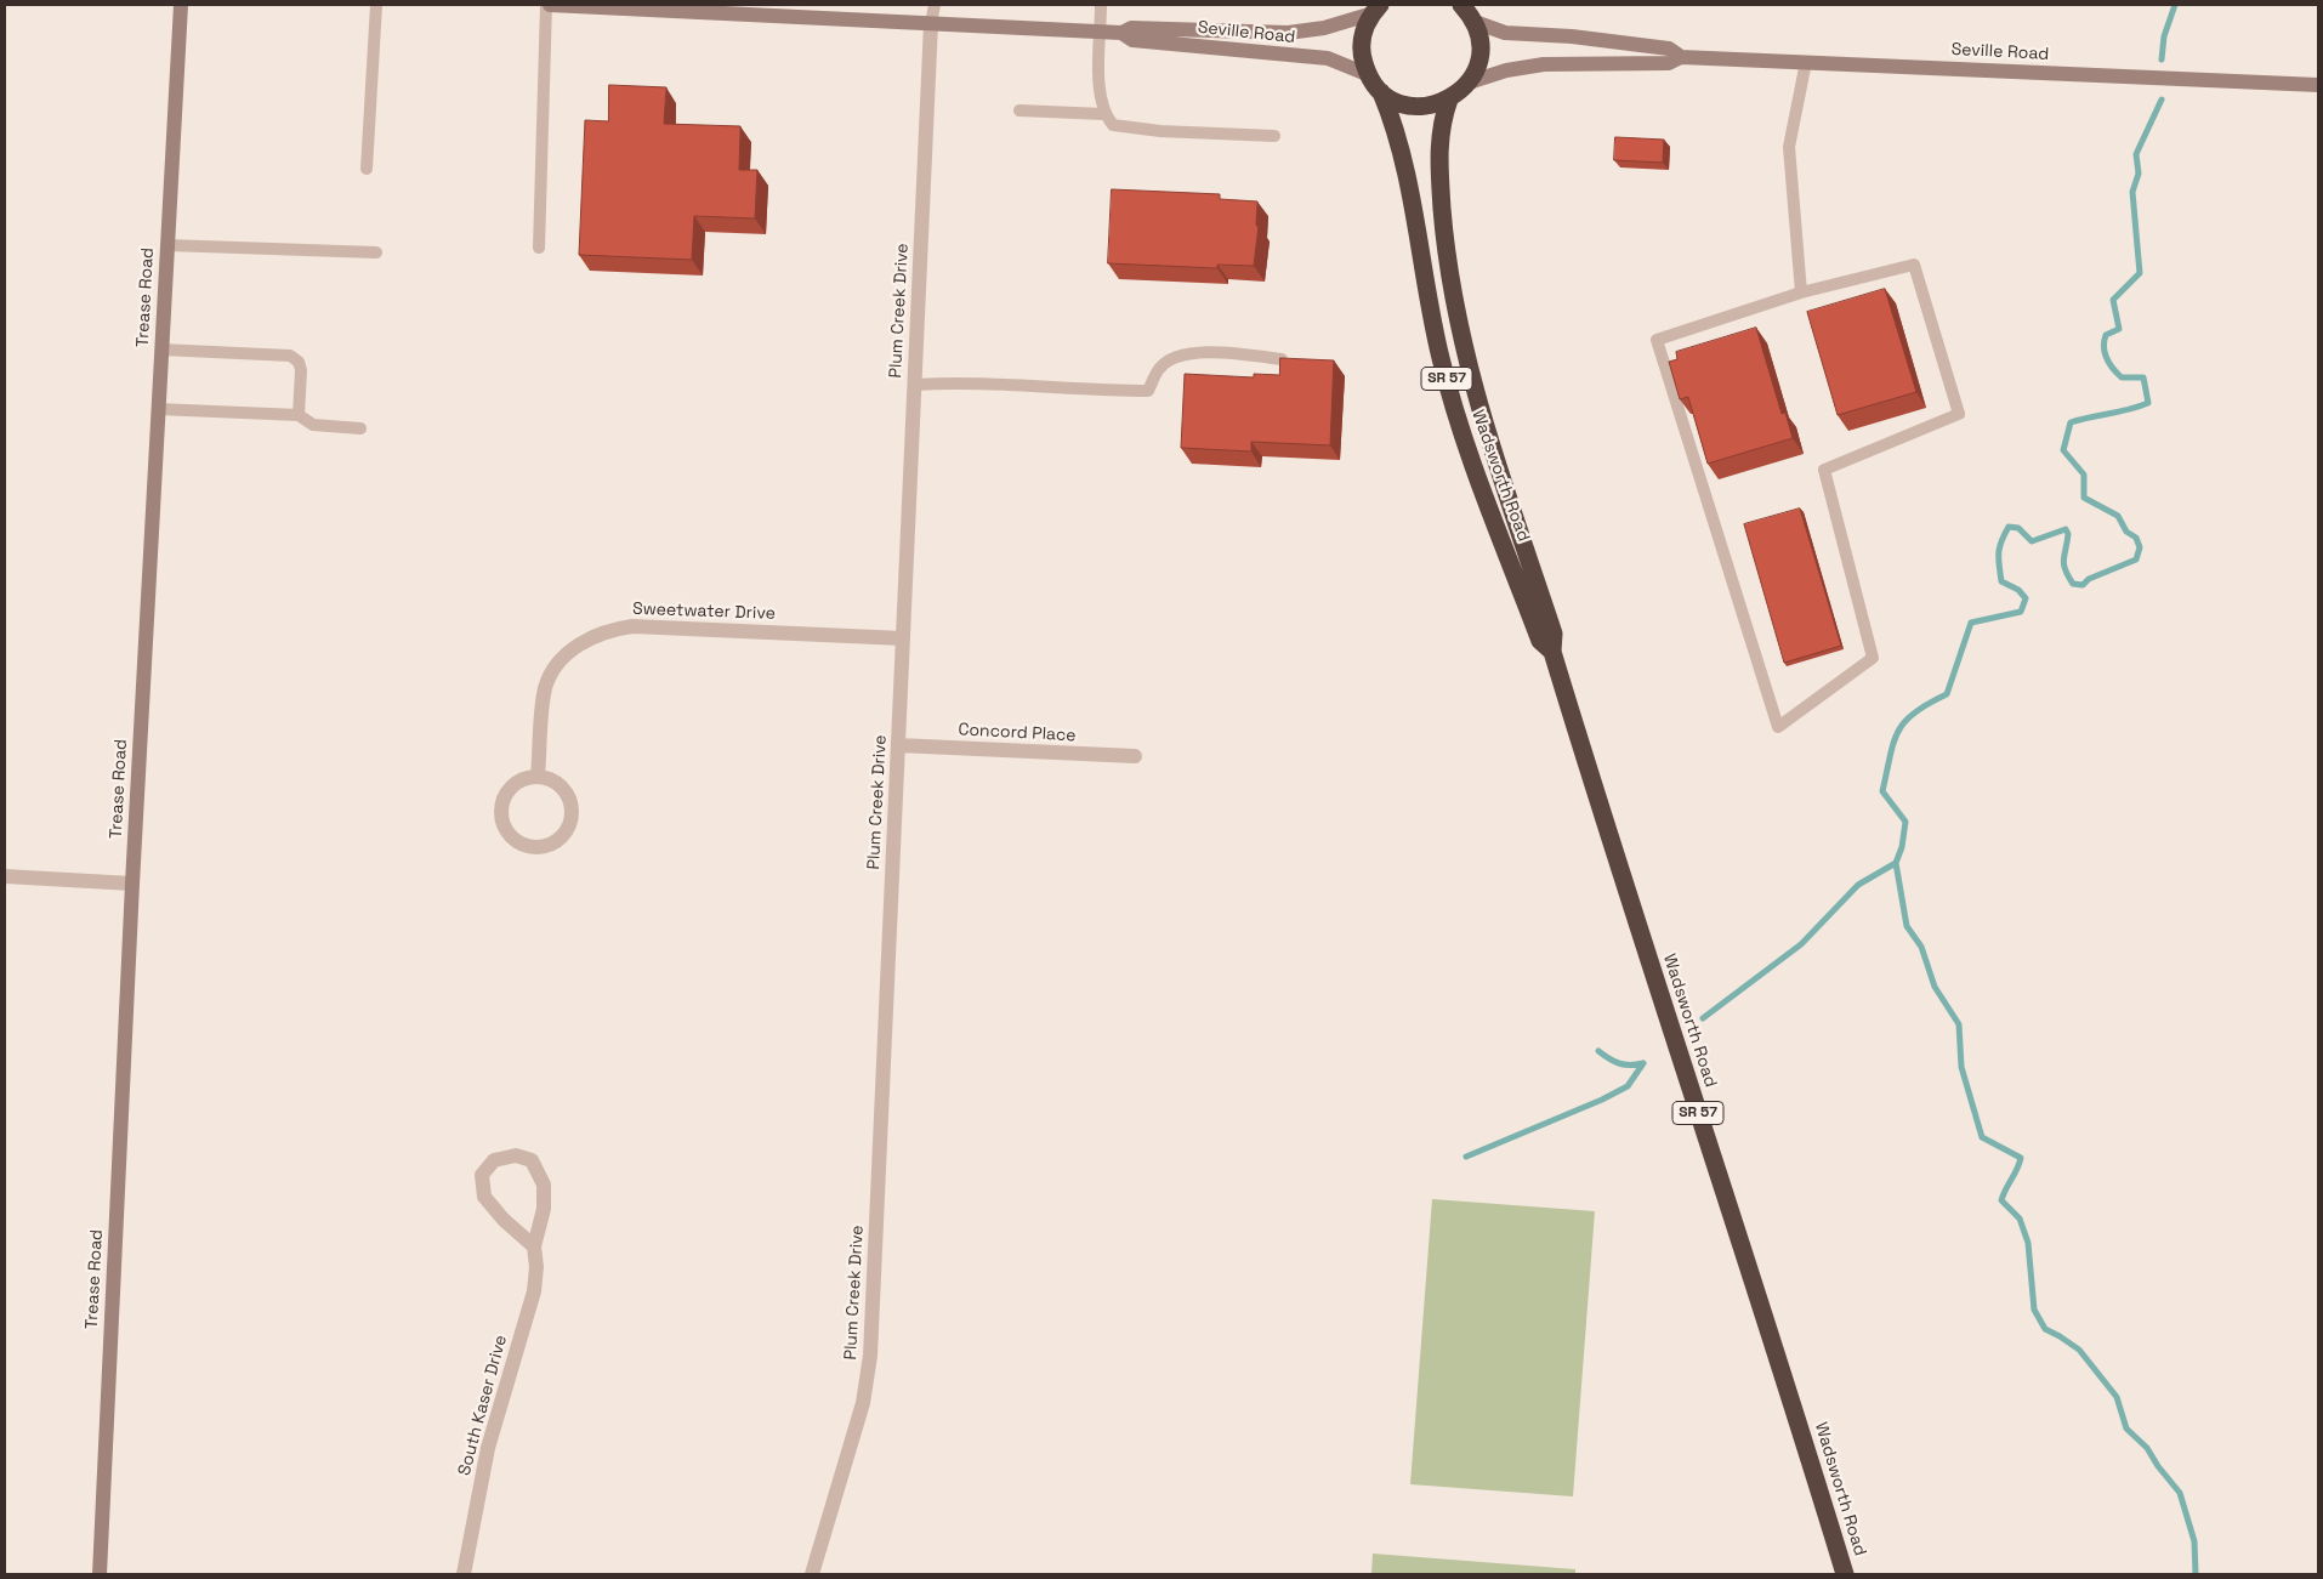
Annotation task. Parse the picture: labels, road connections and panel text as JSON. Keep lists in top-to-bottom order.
{
  "streets": {
    "highway": ["SR 57", "Wadsworth Road"],
    "street": [
      "Seville Road",
      "Trease Road",
      "Plum Creek Drive",
      "Sweetwater Drive",
      "Concord Place",
      "South Kaser Drive"
    ]
  },
  "crossings": [
    ["Seville Road", "Plum Creek Drive"],
    ["Seville Road", "Wadsworth Road"],
    ["Plum Creek Drive", "Sweetwater Drive"],
    ["Plum Creek Drive", "Concord Place"]
  ]
}
